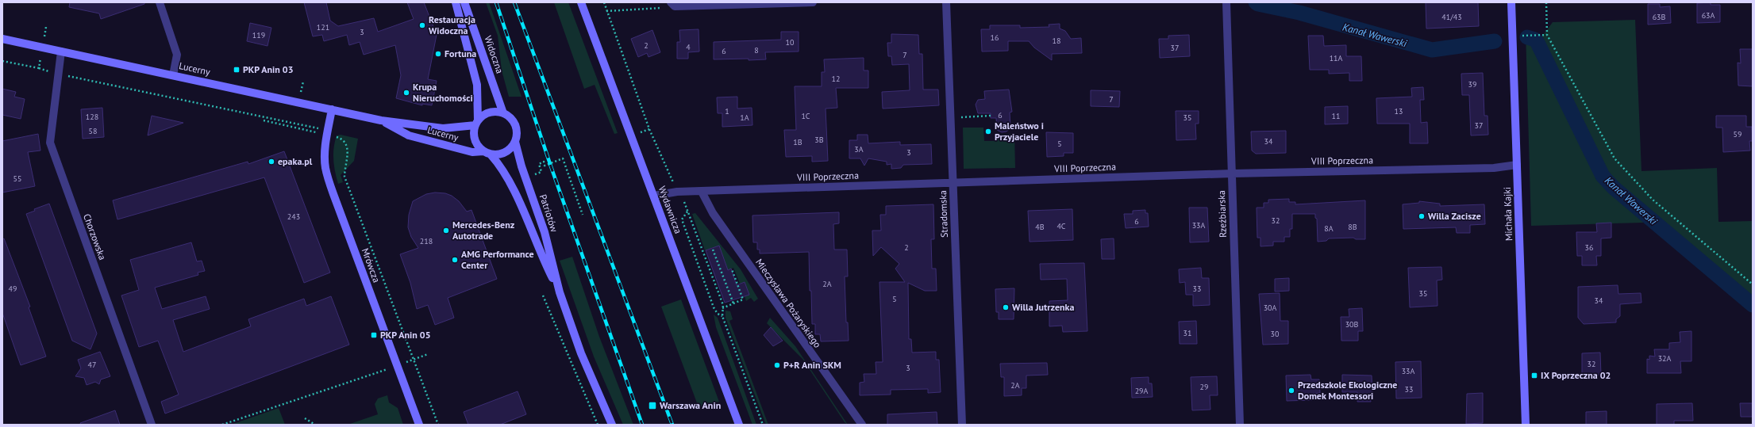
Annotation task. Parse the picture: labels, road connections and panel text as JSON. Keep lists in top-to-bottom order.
{
  "streets": {
    "street": [
      "Widoczna",
      "Lucerny",
      "VIII Poprzeczna",
      "Wydawnicza",
      "Patriotów",
      "Stradomska",
      "Rzeźbiarska",
      "Michała Kajki",
      "Chorzowska",
      "Mrówcza",
      "Mieczysława Pożaryskiego"
    ]
  },
  "crossings": [
    ["Widoczna", "Lucerny"],
    ["Widoczna", "Patriotów"],
    ["Lucerny", "Patriotów"],
    ["Lucerny", "Chorzowska"],
    ["Lucerny", "Mrówcza"],
    ["VIII Poprzeczna", "Wydawnicza"],
    ["VIII Poprzeczna", "Stradomska"],
    ["VIII Poprzeczna", "Rzeźbiarska"],
    ["VIII Poprzeczna", "Michała Kajki"],
    ["VIII Poprzeczna", "Mieczysława Pożaryskiego"]
  ],
  "water": ["Kanał Wawerski"],
  "places": {
    "other": [
      "Restauracja Widoczna",
      "Fortuna",
      "Krupa Nieruchomości",
      "Maleństwo i Przyjaciele",
      "epaka.pl",
      "Willa Zacisze",
      "Mercedes-Benz Autotrade",
      "AMG Performance Center",
      "Willa Jutrzenka",
      "P+R Anin SKM",
      "Przedszkole Ekologiczne Domek Montessori"
    ],
    "transit": [
      "PKP Anin 03",
      "PKP Anin 05",
      "IX Poprzeczna 02",
      "Warszawa Anin"
    ]
  },
  "house_numbers": [
    "63A",
    "41/43",
    "63B",
    "121",
    "3",
    "119",
    "16",
    "18",
    "10",
    "2",
    "4",
    "37",
    "8",
    "6",
    "7",
    "11A",
    "12",
    "39",
    "7",
    "1",
    "13",
    "6",
    "1C",
    "11",
    "128",
    "1A",
    "35",
    "37",
    "58",
    "59",
    "3B",
    "34",
    "1B",
    "5",
    "3A",
    "3",
    "55",
    "243",
    "32",
    "6",
    "33A",
    "4C",
    "4B",
    "8B",
    "8A",
    "218",
    "2",
    "36",
    "2A",
    "49",
    "33",
    "35",
    "5",
    "34",
    "30A",
    "30B",
    "31",
    "30",
    "32A",
    "32",
    "47",
    "3",
    "33A",
    "2A",
    "29",
    "33",
    "29A"
  ]
}
